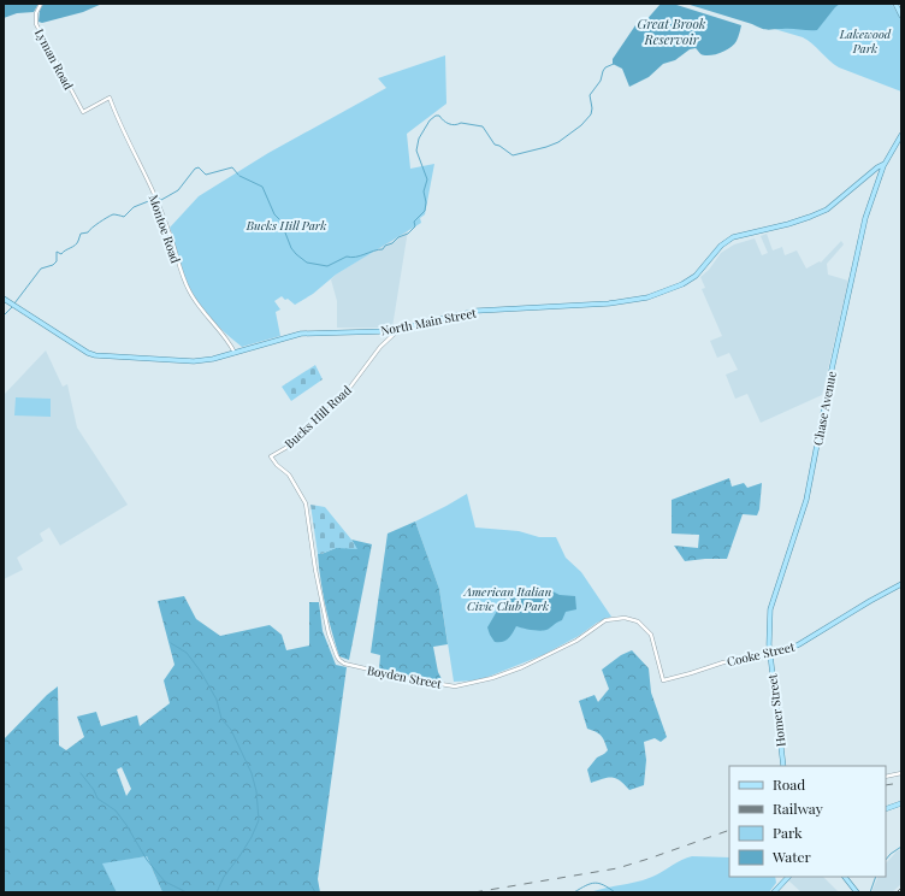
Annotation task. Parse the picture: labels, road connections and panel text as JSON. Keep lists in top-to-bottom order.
{
  "streets": {
    "main road": [
      "North Main Street",
      "Chase Avenue",
      "Cooke Street",
      "Homer Street"
    ],
    "street": [
      "Lyman Road",
      "Montoe Road",
      "Bucks Hill Road",
      "Boyden Street"
    ]
  },
  "crossings": [
    ["Lyman Road", "Montoe Road"],
    ["Montoe Road", "North Main Street"],
    ["North Main Street", "Chase Avenue"],
    ["North Main Street", "Bucks Hill Road"],
    ["Chase Avenue", "Cooke Street"],
    ["Chase Avenue", "Homer Street"],
    ["Bucks Hill Road", "Boyden Street"],
    ["Cooke Street", "Boyden Street"],
    ["Cooke Street", "Homer Street"]
  ],
  "water": ["Great Brook Reservoir"],
  "parks": ["Lakewood Park", "Bucks Hill Park", "American Italian Civic Club Park"],
  "legend": [
    "Road",
    "Railway",
    "Park",
    "Water"
  ]
}
